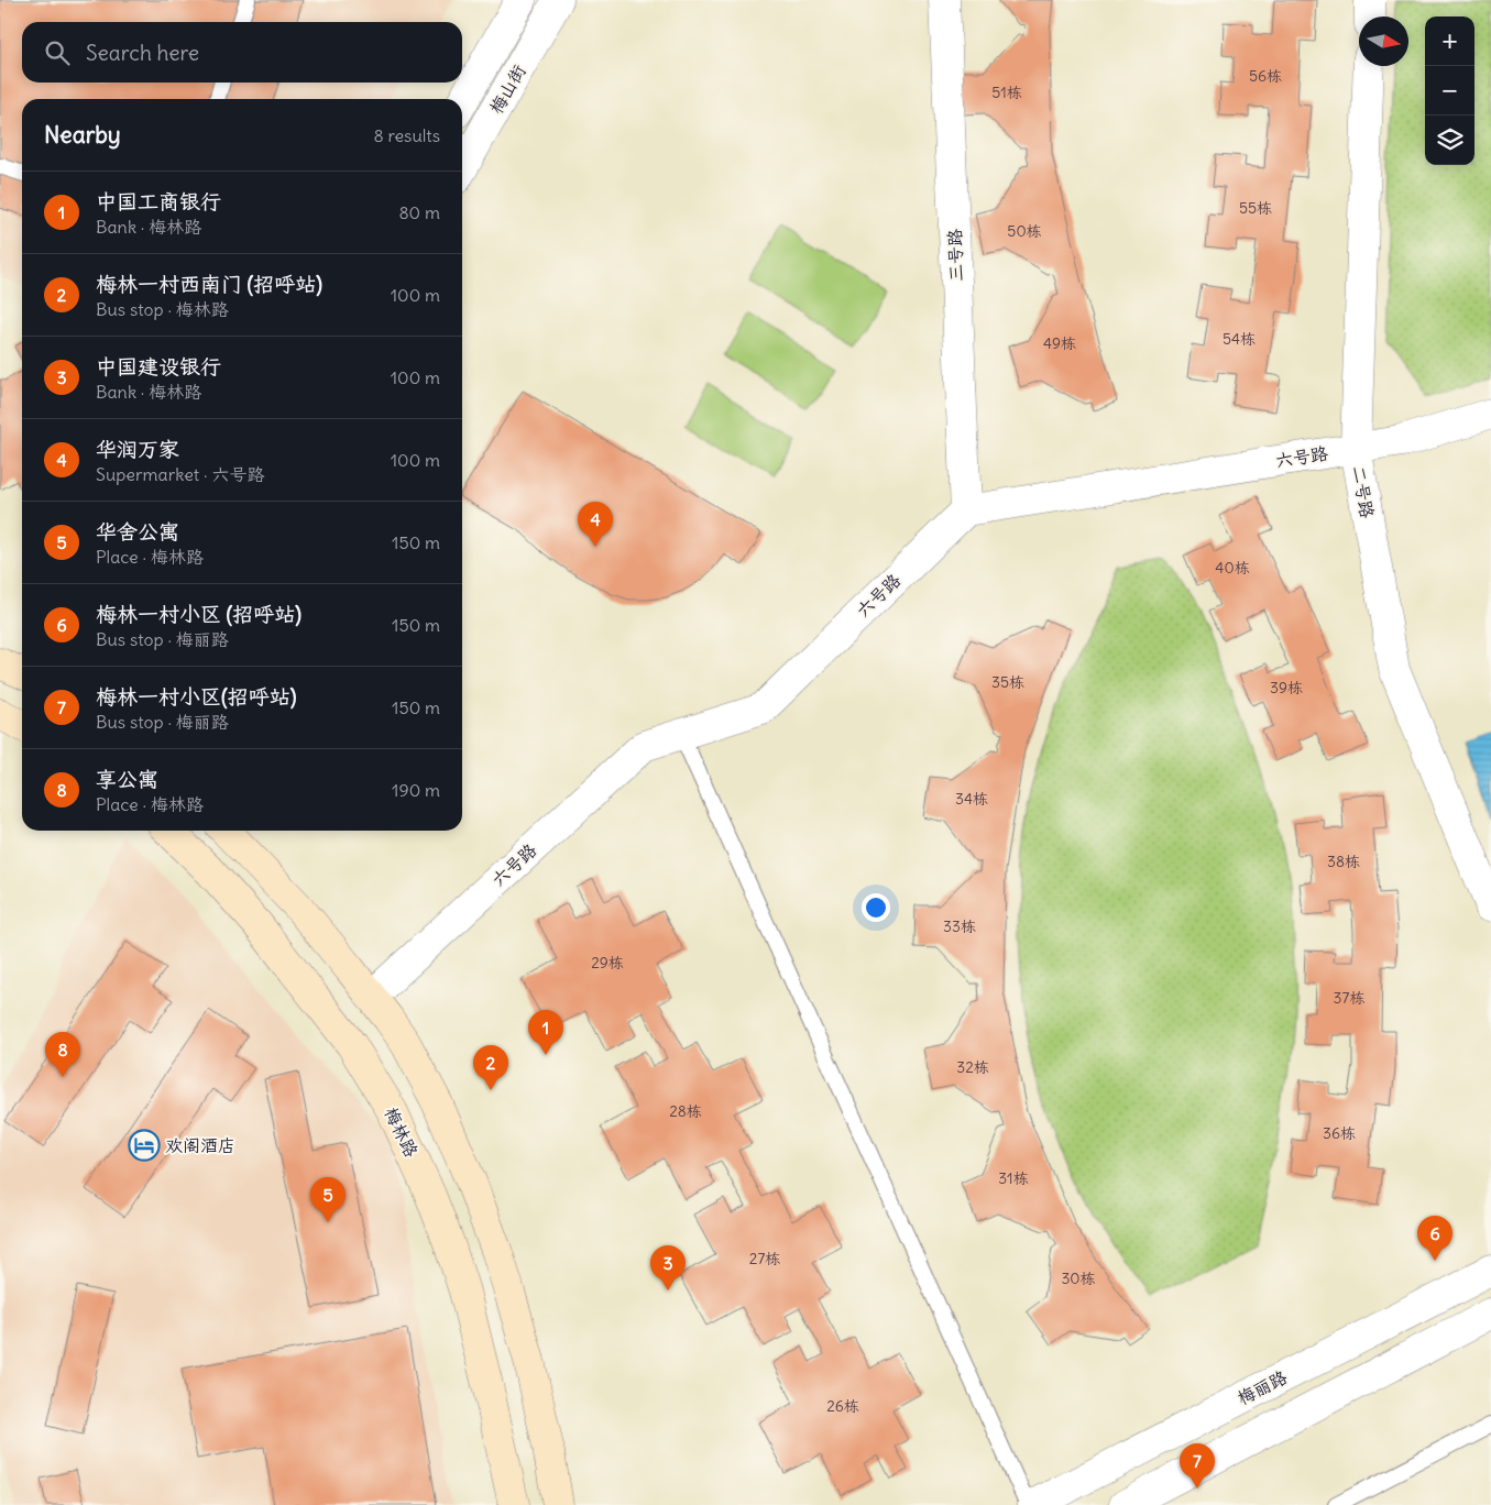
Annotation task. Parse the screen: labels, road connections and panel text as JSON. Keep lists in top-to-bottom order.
{
  "streets": {
    "main road": ["梅林路"],
    "street": [
      "梅山街",
      "三号路",
      "六号路",
      "二号路",
      "梅丽路"
    ]
  },
  "crossings": [
    ["三号路", "六号路"],
    ["六号路", "二号路"]
  ],
  "places": {
    "hotel": ["欢阁酒店"]
  },
  "house_numbers": [
    "56栋",
    "51栋",
    "55栋",
    "50栋",
    "54栋",
    "49栋",
    "40栋",
    "35栋",
    "39栋",
    "34栋",
    "38栋",
    "33栋",
    "29栋",
    "37栋",
    "32栋",
    "28栋",
    "36栋",
    "31栋",
    "27栋",
    "30栋",
    "26栋"
  ],
  "north": "right",
  "page": {
    "map_buttons": ["+", "−"],
    "search": "Search here",
    "heading": ["Nearby", "8 results"],
    "list": [
      {
        "mark": "1",
        "name": "中国工商银行",
        "note": "Bank · 梅林路",
        "value": "80 m"
      },
      {
        "mark": "2",
        "name": "梅林一村西南门 (招呼站)",
        "note": "Bus stop · 梅林路",
        "value": "100 m"
      },
      {
        "mark": "3",
        "name": "中国建设银行",
        "note": "Bank · 梅林路",
        "value": "100 m"
      },
      {
        "mark": "4",
        "name": "华润万家",
        "note": "Supermarket · 六号路",
        "value": "100 m"
      },
      {
        "mark": "5",
        "name": "华舍公寓",
        "note": "Place · 梅林路",
        "value": "150 m"
      },
      {
        "mark": "6",
        "name": "梅林一村小区 (招呼站)",
        "note": "Bus stop · 梅丽路",
        "value": "150 m"
      },
      {
        "mark": "7",
        "name": "梅林一村小区(招呼站)",
        "note": "Bus stop · 梅丽路",
        "value": "150 m"
      },
      {
        "mark": "8",
        "name": "享公寓",
        "note": "Place · 梅林路",
        "value": "190 m"
      }
    ],
    "pins": [
      "4",
      "1",
      "8",
      "2",
      "5",
      "6",
      "3",
      "7"
    ]
  }
}
